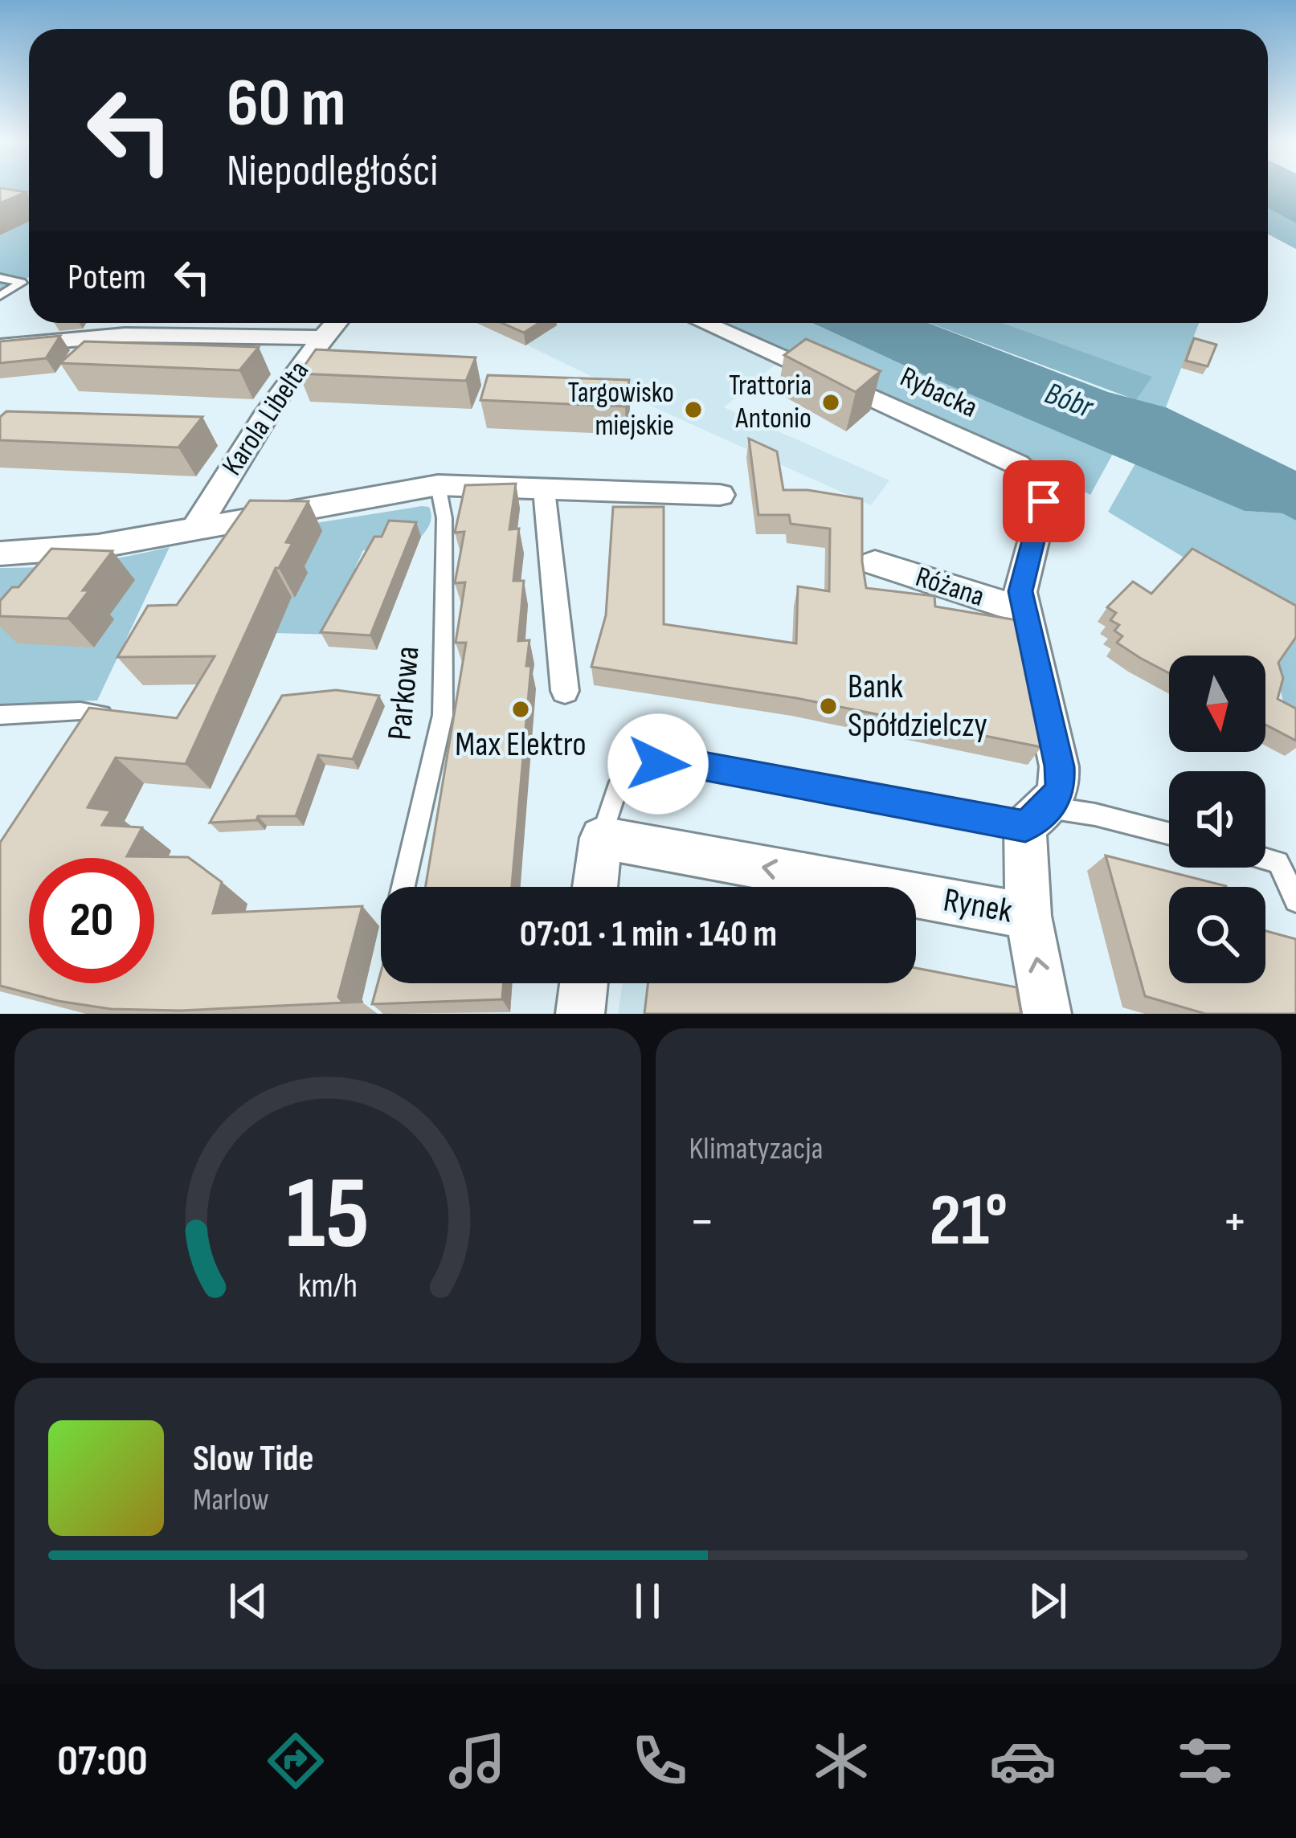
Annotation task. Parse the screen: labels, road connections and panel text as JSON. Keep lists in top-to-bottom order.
{
  "streets": {
    "street": [
      "Rybacka",
      "Karola Libelta",
      "Różana",
      "Rynek"
    ],
    "lane": ["Parkowa"]
  },
  "crossings": [
    ["Rybacka", "Różana"],
    ["Karola Libelta", "Parkowa"]
  ],
  "one_way": ["Rynek"],
  "water": ["Bóbr"],
  "places": [
    "Trattoria Antonio",
    "Targowisko miejskie",
    "Bank Spółdzielczy",
    "Max Elektro"
  ],
  "north": "bottom",
  "page": {
    "turn": ["60 m", "Niepodległości"],
    "then": "Potem",
    "limit": "20",
    "trip": "07:01 · 1 min · 140 m",
    "tile": "Klimatyzacja",
    "heat": ["−", "21°", "+"],
    "song": ["Slow Tide", "Marlow"],
    "tabs": "07:00",
    "gauge": ["15", "km/h"]
  }
}
